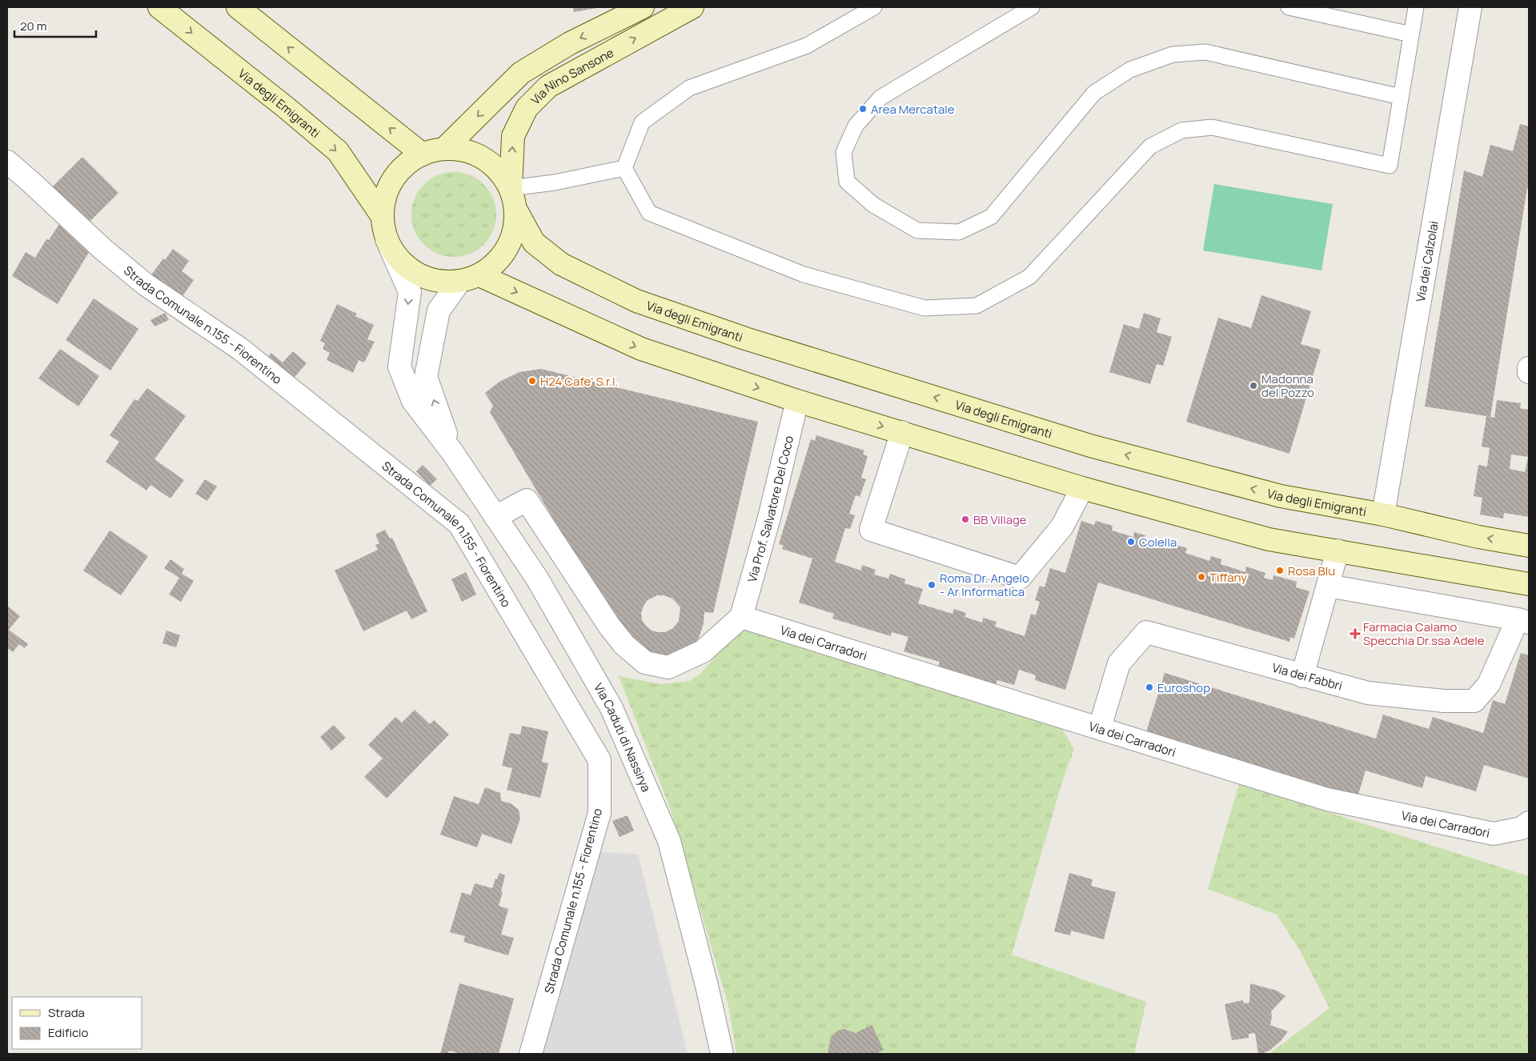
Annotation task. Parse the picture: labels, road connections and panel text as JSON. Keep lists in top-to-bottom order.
{
  "streets": {
    "main road": ["Via Nino Sansone", "Via degli Emigranti"],
    "street": [
      "Via dei Calzolai",
      "Strada Comunale n.155 - Fiorentino",
      "Via Prof. Salvatore Del Coco",
      "Via dei Carradori",
      "Via dei Fabbri",
      "Via Caduti di Nassirya"
    ]
  },
  "crossings": [
    ["Via Nino Sansone", "Via degli Emigranti"],
    ["Via Nino Sansone", "Via Caduti di Nassirya"],
    ["Via degli Emigranti", "Via dei Calzolai"],
    ["Via degli Emigranti", "Via Prof. Salvatore Del Coco"],
    ["Via degli Emigranti", "Via Caduti di Nassirya"],
    ["Via Prof. Salvatore Del Coco", "Via dei Carradori"],
    ["Via dei Carradori", "Via dei Fabbri"]
  ],
  "places": {
    "other": [
      "Area Mercatale",
      "H24 Cafe' S.r.l.",
      "Madonna del Pozzo",
      "BB Village",
      "Colella",
      "Rosa Blu",
      "Tiffany",
      "Roma Dr. Angelo - Ar Informatica",
      "Euroshop"
    ],
    "health": ["Farmacia Calamo Specchia Dr.ssa Adele"]
  },
  "legend": ["Strada", "Edificio"],
  "scale_bar": "20 m"
}
